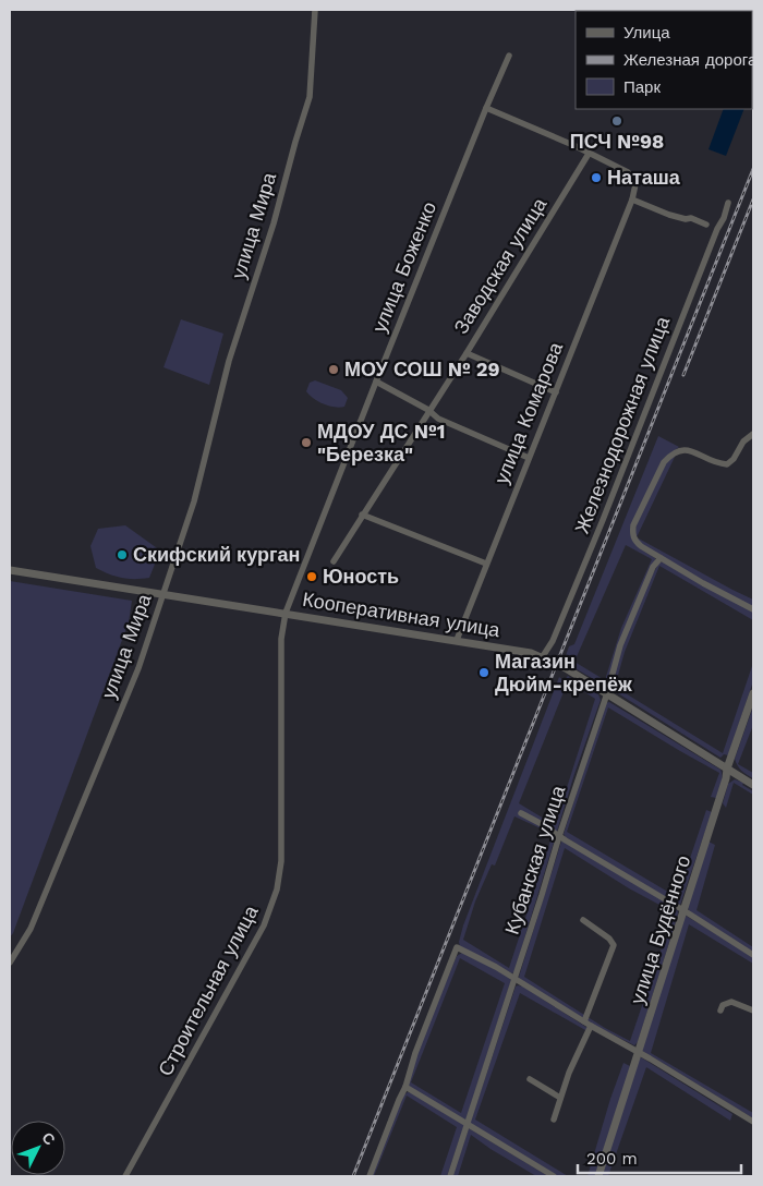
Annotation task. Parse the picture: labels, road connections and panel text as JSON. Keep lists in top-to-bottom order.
{
  "streets": {
    "street": [
      "улица Мира",
      "Заводская улица",
      "улица Боженко",
      "улица Комарова",
      "Железнодорожная улица",
      "Кооперативная улица",
      "Кубанская улица",
      "улица Будённого",
      "Строительная улица"
    ]
  },
  "crossings": [
    ["улица Мира", "Кооперативная улица"],
    ["Заводская улица", "улица Комарова"],
    ["улица Боженко", "Кооперативная улица"],
    ["улица Боженко", "Строительная улица"],
    ["улица Комарова", "Кооперативная улица"],
    ["Железнодорожная улица", "Кооперативная улица"],
    ["Кооперативная улица", "Кубанская улица"],
    ["Кооперативная улица", "улица Будённого"],
    ["Кооперативная улица", "Строительная улица"]
  ],
  "places": [
    "ПСЧ №98",
    "Наташа",
    "МОУ СОШ № 29",
    "МДОУ ДС №1 \"Березка\"",
    "Скифский курган",
    "Юность",
    "Магазин Дюйм-крепёж"
  ],
  "legend": ["Улица", "Железная дорога", "Парк"],
  "scale_bar": "200 m",
  "north": "top right"
}
